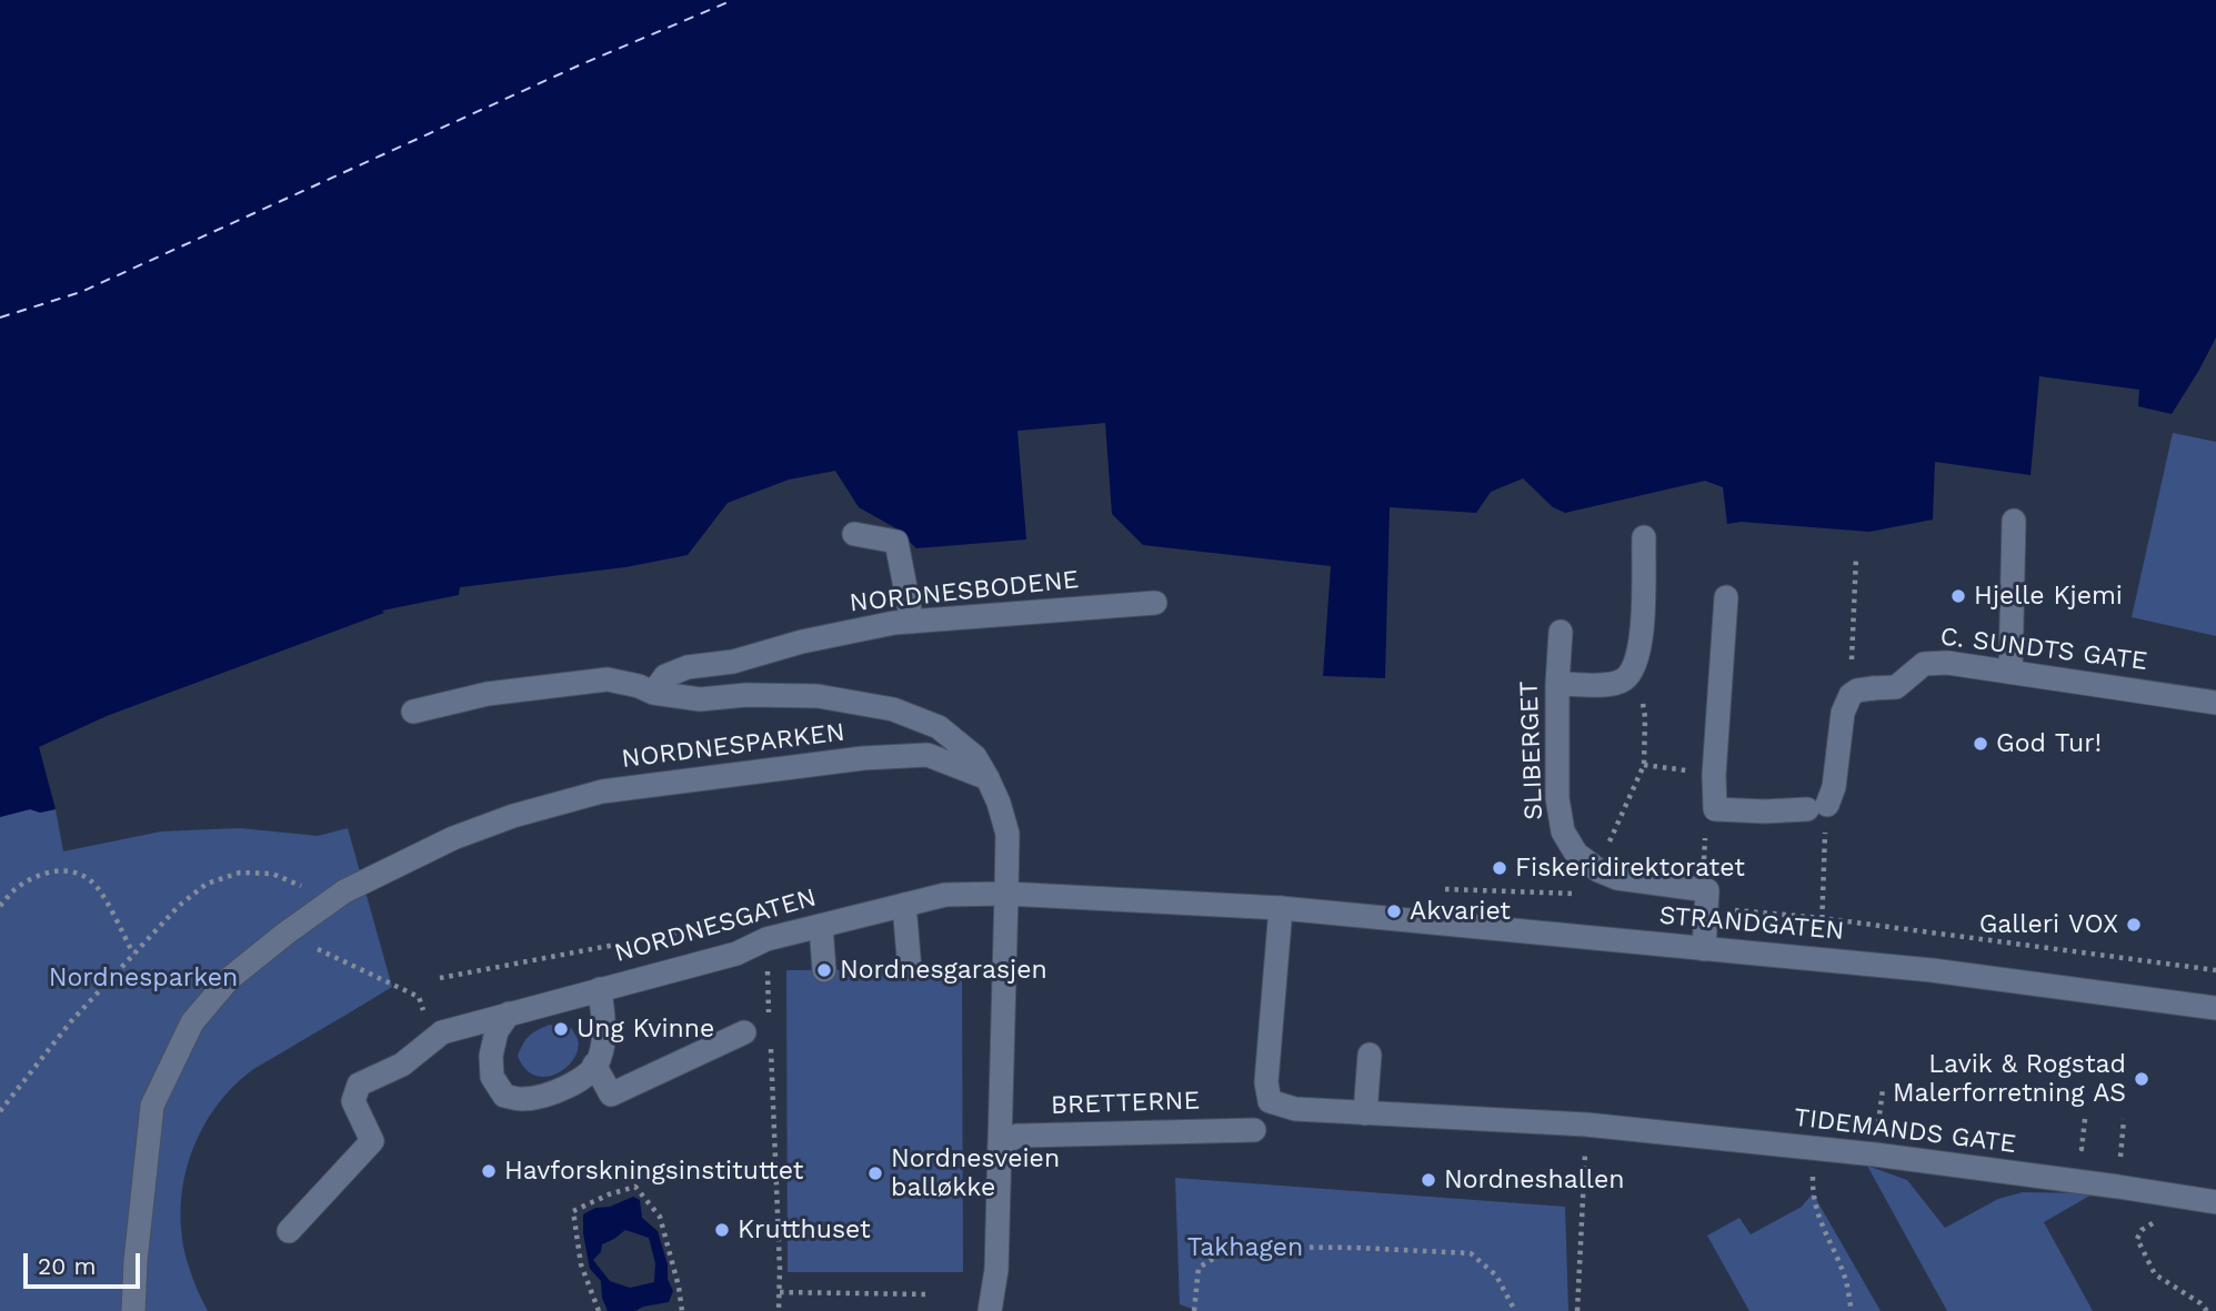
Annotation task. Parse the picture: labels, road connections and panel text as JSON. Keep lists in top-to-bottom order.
{
  "streets": {
    "street": [
      "NORDNESBODENE",
      "C. SUNDTS GATE",
      "NORDNESPARKEN",
      "SLIBERGET",
      "STRANDGATEN",
      "NORDNESGATEN",
      "BRETTERNE",
      "TIDEMANDS GATE"
    ]
  },
  "crossings": [
    ["SLIBERGET", "STRANDGATEN"],
    ["STRANDGATEN", "NORDNESGATEN"],
    ["STRANDGATEN", "TIDEMANDS GATE"],
    ["NORDNESGATEN", "TIDEMANDS GATE"]
  ],
  "parks": ["Nordnesparken", "Takhagen"],
  "places": [
    "Hjelle Kjemi",
    "God Tur!",
    "Fiskeridirektoratet",
    "Akvariet",
    "Galleri VOX",
    "Nordnesgarasjen",
    "Ung Kvinne",
    "Lavik & Rogstad Malerforretning AS",
    "Havforskningsinstituttet",
    "Nordnesveien balløkke",
    "Nordneshallen",
    "Krutthuset"
  ],
  "scale_bar": "20 m"
}
